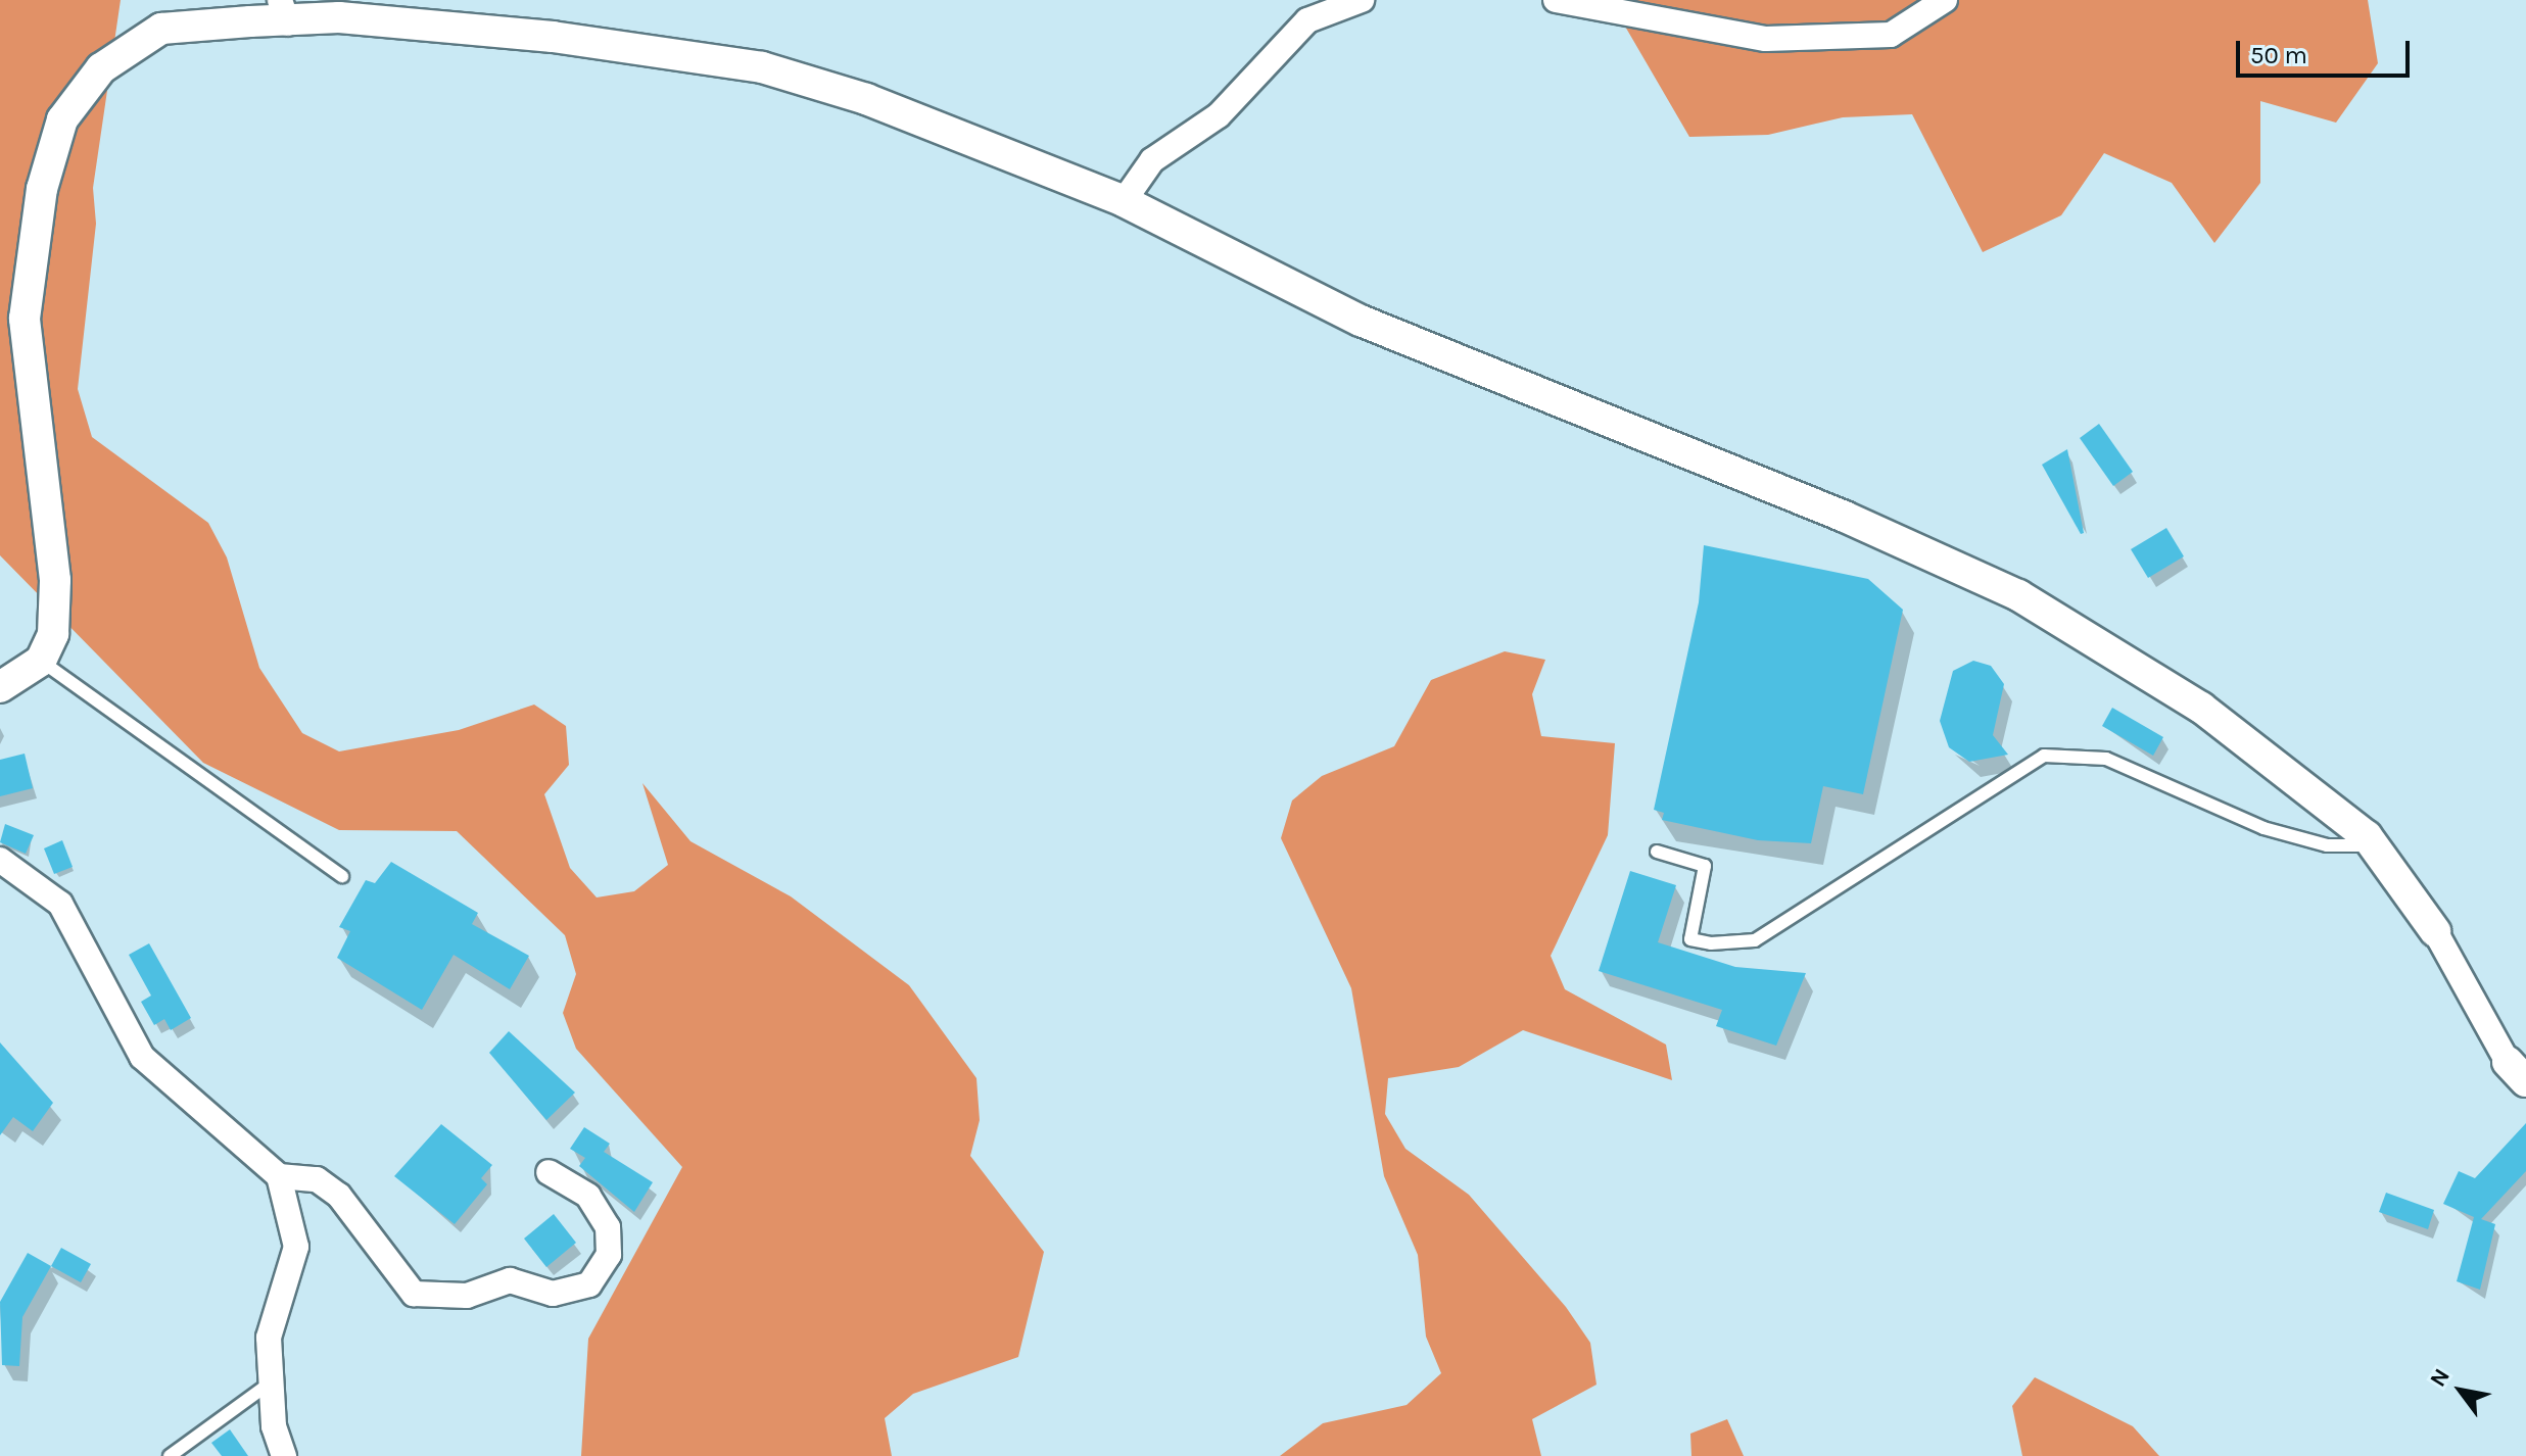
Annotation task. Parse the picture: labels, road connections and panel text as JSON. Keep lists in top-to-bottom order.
{
  "scale_bar": "50 m",
  "north": "top left"
}
